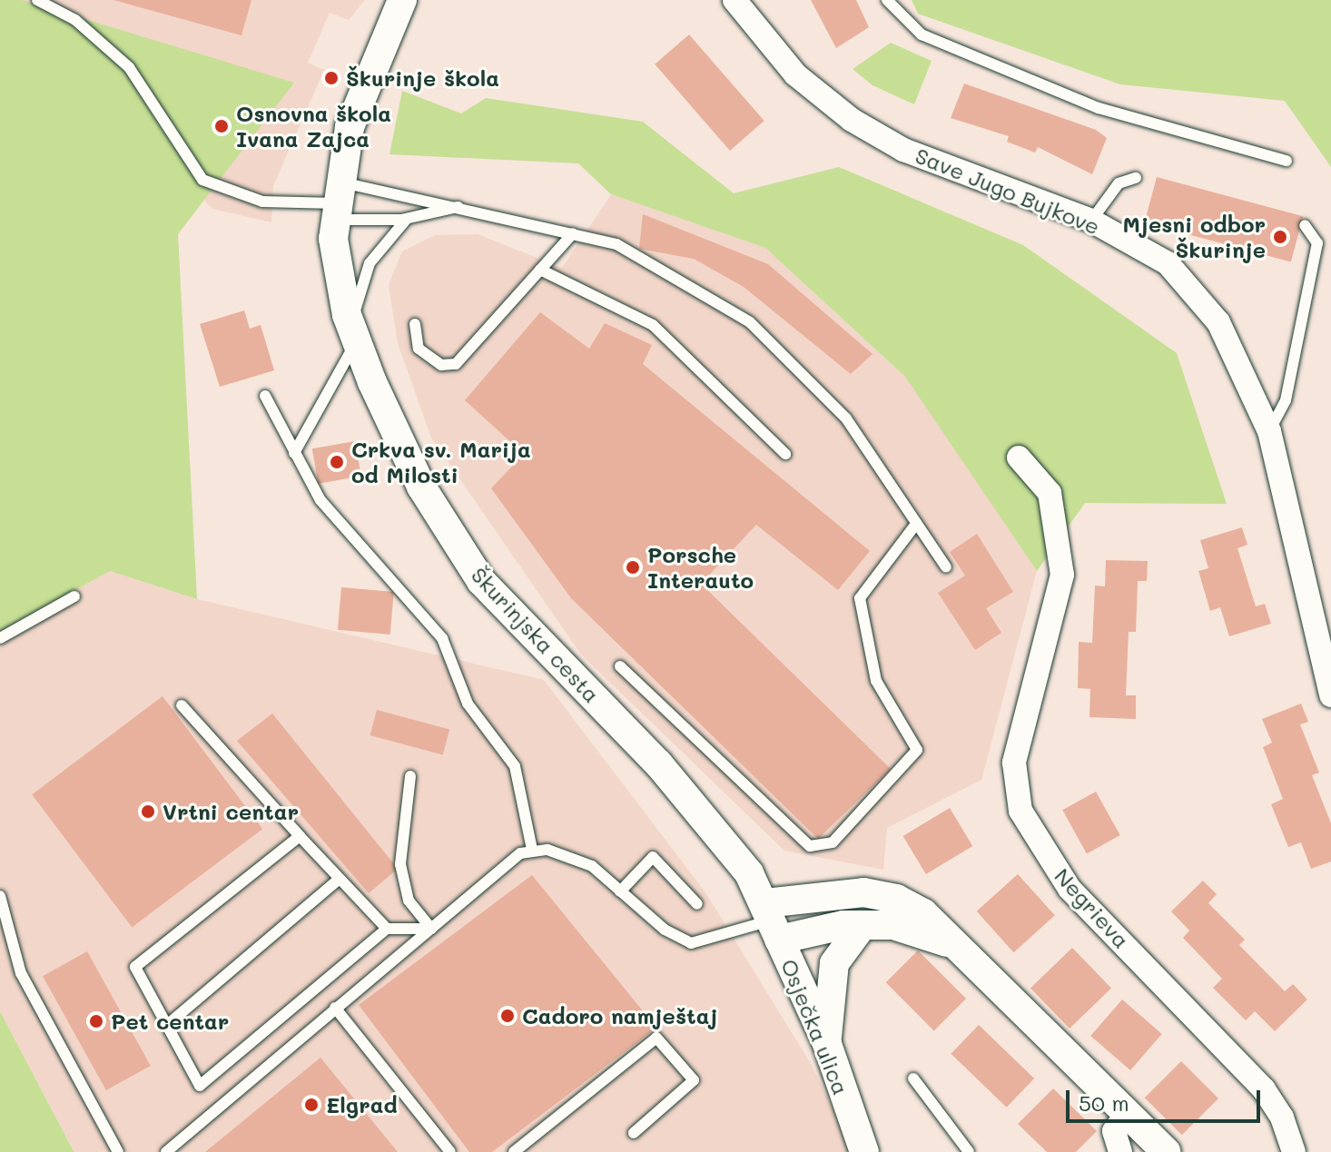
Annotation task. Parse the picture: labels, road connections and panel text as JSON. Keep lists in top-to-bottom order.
{
  "streets": {
    "street": [
      "Save Jugo Bujkove",
      "Škurinjska cesta",
      "Negrieva",
      "Osječka ulica"
    ]
  },
  "crossings": [
    ["Škurinjska cesta", "Osječka ulica"]
  ],
  "places": [
    "Škurinje škola",
    "Osnovna škola Ivana Zajca",
    "Mjesni odbor Škurinje",
    "Crkva sv. Marija od Milosti",
    "Porsche Interauto",
    "Vrtni centar",
    "Cadoro namještaj",
    "Pet centar",
    "Elgrad"
  ],
  "scale_bar": "50 m"
}
